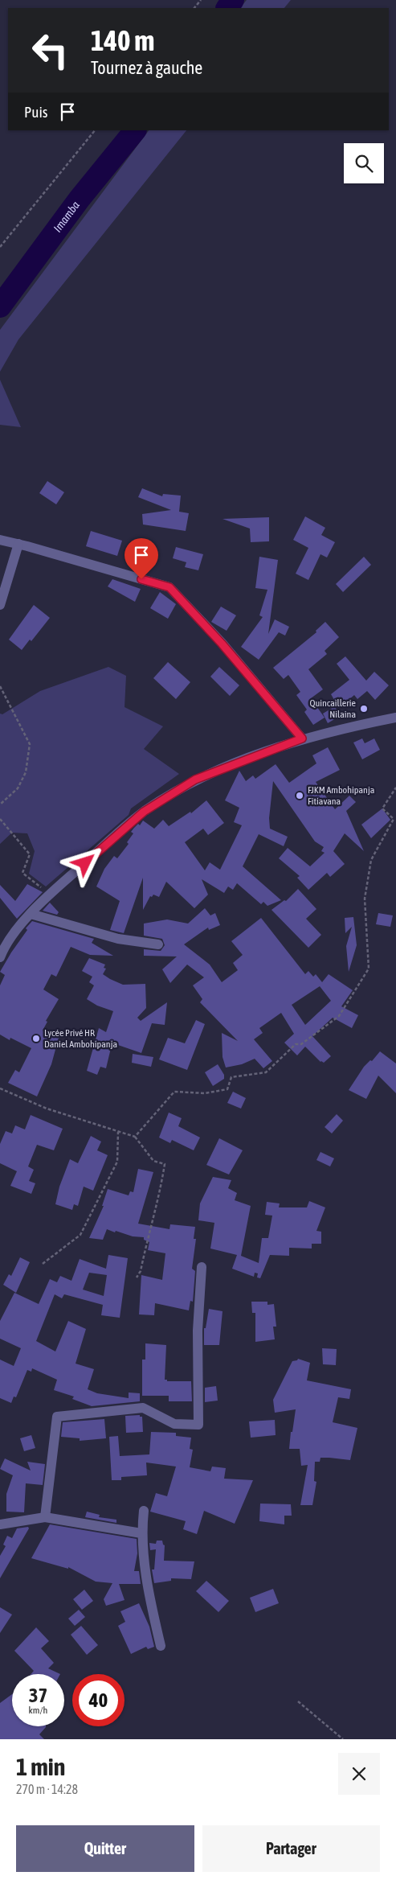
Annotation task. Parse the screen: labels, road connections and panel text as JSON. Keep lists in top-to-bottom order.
{
  "water": ["Imamba"],
  "places": ["Quincaillerie Nilaina", "FJKM Ambohipanja Fitiavana", "Lycée Privé HR Daniel Ambohipanja"],
  "page": {
    "turn": ["140 m", "Tournez à gauche"],
    "then": "Puis",
    "speed": "37 km/h",
    "limit": "40",
    "heading": ["1 min", "270 m · 14:28"],
    "buttons": ["Quitter", "Partager"]
  }
}
